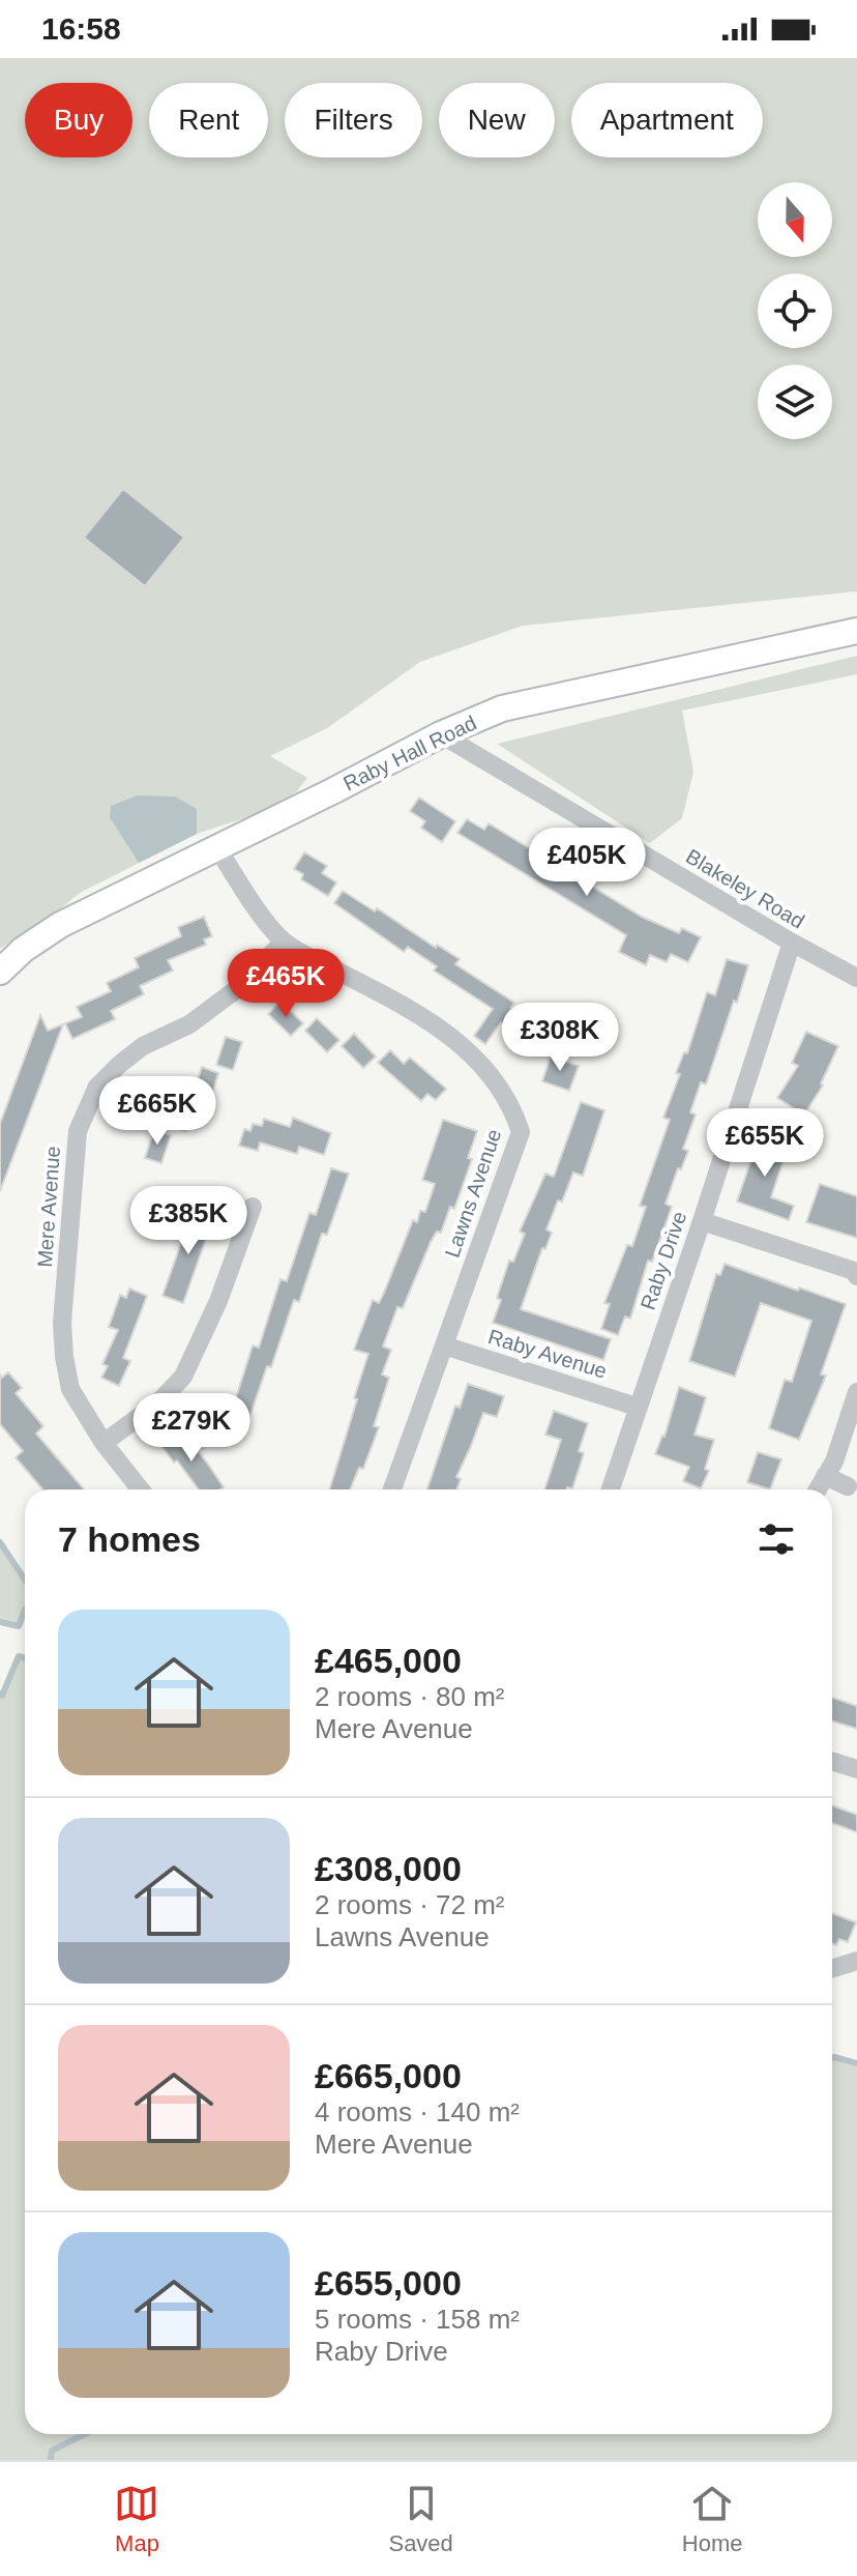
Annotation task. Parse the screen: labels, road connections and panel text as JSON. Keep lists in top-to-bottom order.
{
  "streets": {
    "street": [
      "Raby Hall Road",
      "Blakeley Road",
      "Lawns Avenue",
      "Mere Avenue",
      "Raby Drive",
      "Raby Avenue"
    ]
  },
  "crossings": [
    ["Raby Hall Road", "Blakeley Road"],
    ["Raby Hall Road", "Lawns Avenue"],
    ["Blakeley Road", "Raby Drive"],
    ["Lawns Avenue", "Mere Avenue"],
    ["Lawns Avenue", "Raby Avenue"],
    ["Raby Drive", "Raby Avenue"]
  ],
  "north": "bottom",
  "page": {
    "status": "16:58",
    "chip": [
      "Buy",
      "Rent",
      "Filters",
      "New",
      "Apartment"
    ],
    "price": [
      "£405K",
      "£465K",
      "£308K",
      "£665K",
      "£655K",
      "£385K",
      "£279K"
    ],
    "heading": "7 homes",
    "list": [
      {
        "name": "£465,000",
        "note": "2 rooms · 80 m² · Mere Avenue"
      },
      {
        "name": "£308,000",
        "note": "2 rooms · 72 m² · Lawns Avenue"
      },
      {
        "name": "£665,000",
        "note": "4 rooms · 140 m² · Mere Avenue"
      },
      {
        "name": "£655,000",
        "note": "5 rooms · 158 m² · Raby Drive"
      }
    ],
    "tabs": ["Map", "Saved", "Home"]
  }
}
